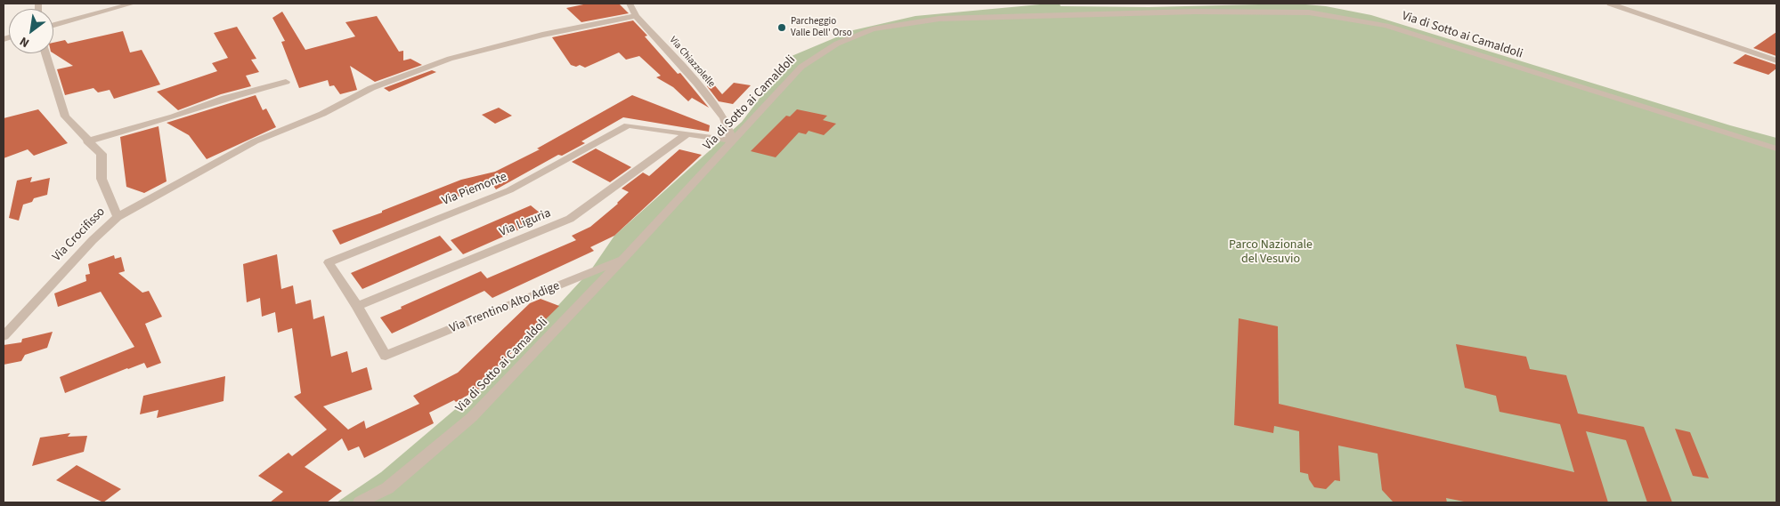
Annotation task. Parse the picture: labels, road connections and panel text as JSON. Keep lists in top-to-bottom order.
{
  "streets": {
    "street": [
      "Via di Sotto ai Camaldoli",
      "Via Chiazzolelle",
      "Via Piemonte",
      "Via Liguria",
      "Via Crocifisso",
      "Via Trentino Alto Adige"
    ]
  },
  "crossings": [
    ["Via di Sotto ai Camaldoli", "Via Chiazzolelle"],
    ["Via di Sotto ai Camaldoli", "Via Piemonte"],
    ["Via di Sotto ai Camaldoli", "Via Trentino Alto Adige"],
    ["Via Chiazzolelle", "Via Piemonte"],
    ["Via Piemonte", "Via Liguria"],
    ["Via Piemonte", "Via Trentino Alto Adige"]
  ],
  "parks": ["Parco Nazionale del Vesuvio"],
  "places": ["Parcheggio Valle Dell' Orso"],
  "north": "bottom left"
}
